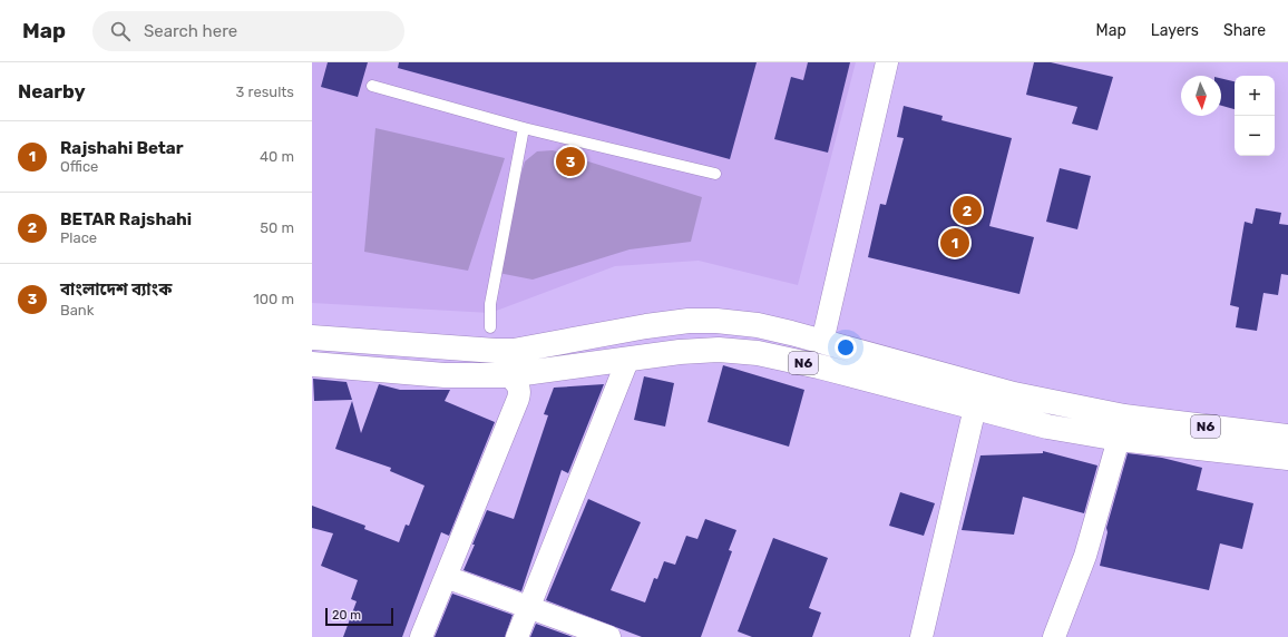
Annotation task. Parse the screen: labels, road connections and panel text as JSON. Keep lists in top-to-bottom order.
{
  "streets": {
    "highway": ["N6"]
  },
  "scale_bar": "20 m",
  "north": "bottom",
  "page": {
    "header": "Map",
    "search": "Search here",
    "nav": ["Map", "Layers", "Share"],
    "heading": ["Nearby", "3 results"],
    "map_buttons": ["+", "−"],
    "list": [
      {
        "mark": "1",
        "name": "Rajshahi Betar",
        "note": "Office",
        "value": "40 m"
      },
      {
        "mark": "2",
        "name": "BETAR Rajshahi",
        "note": "Place",
        "value": "50 m"
      },
      {
        "mark": "3",
        "name": "বাংলাদেশ ব্যাংক",
        "note": "Bank",
        "value": "100 m"
      }
    ],
    "pins": ["3", "2", "1"],
    "scale": "20 m"
  }
}
